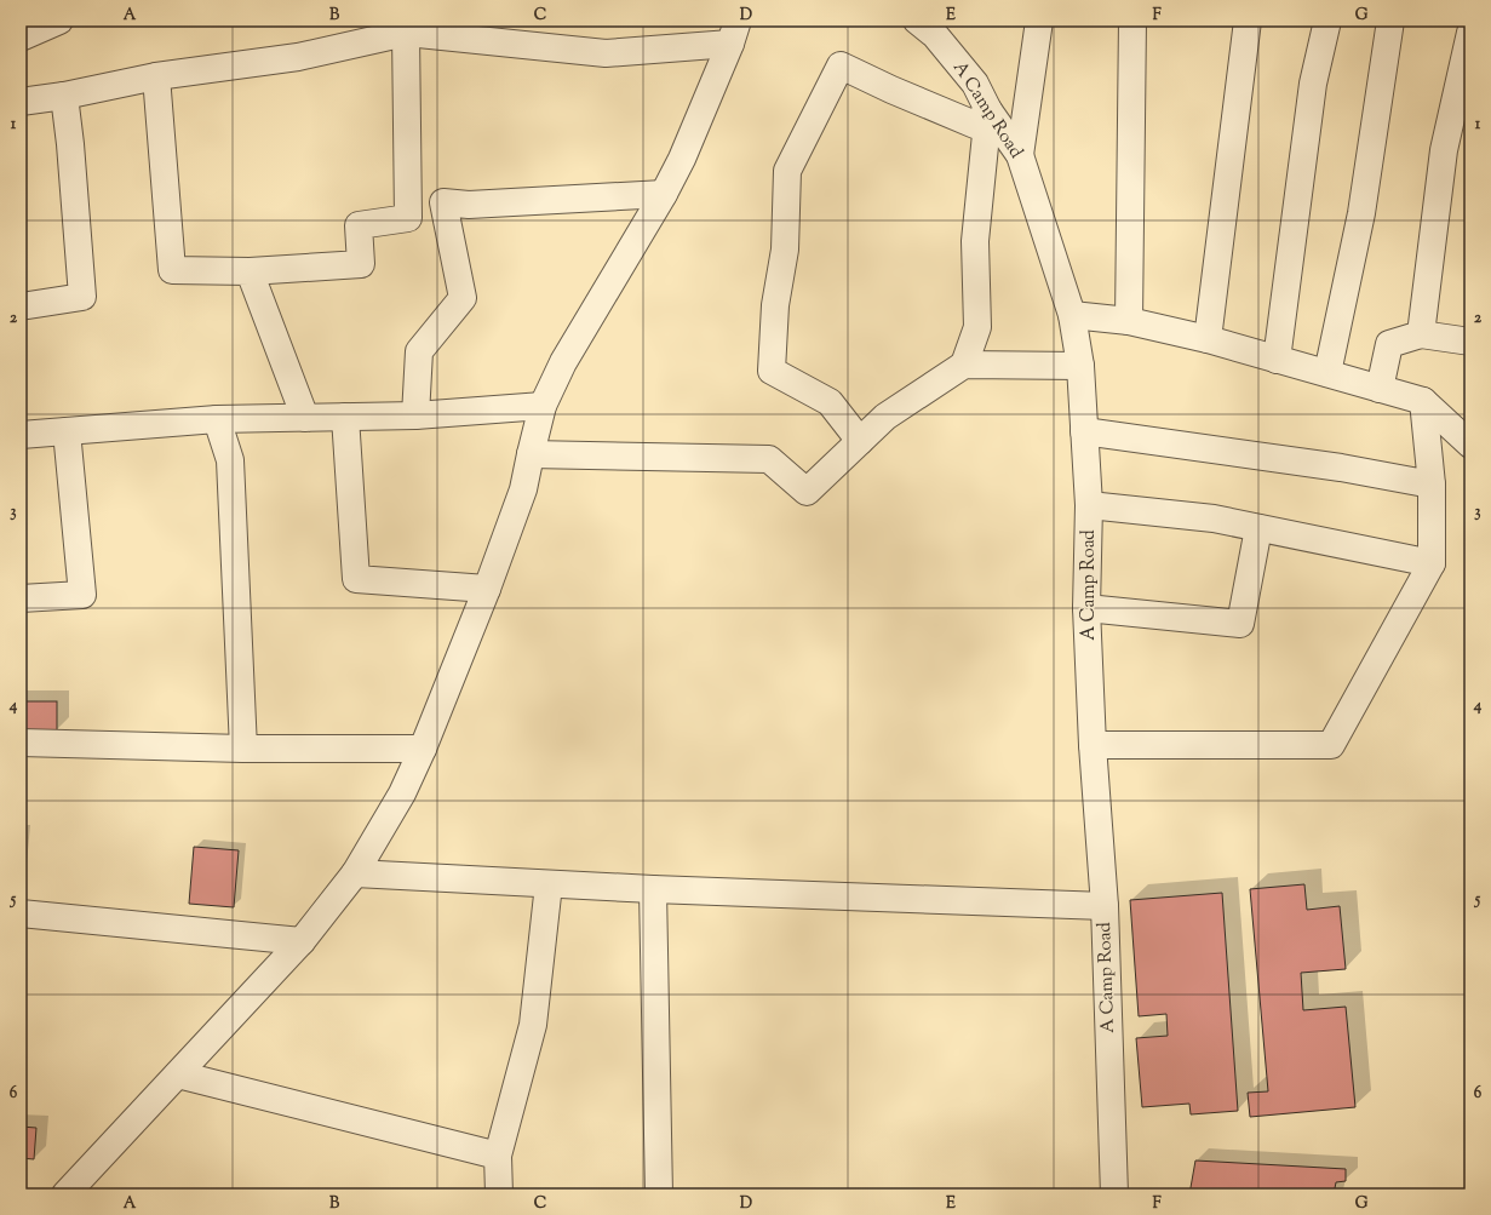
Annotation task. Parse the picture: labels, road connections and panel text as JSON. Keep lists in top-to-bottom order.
{
  "streets": {
    "street": ["A Camp Road"]
  },
  "grid": {
    "columns": [
      "A",
      "B",
      "C",
      "D",
      "E",
      "F",
      "G"
    ],
    "rows": [
      "1",
      "2",
      "3",
      "4",
      "5",
      "6"
    ]
  }
}
